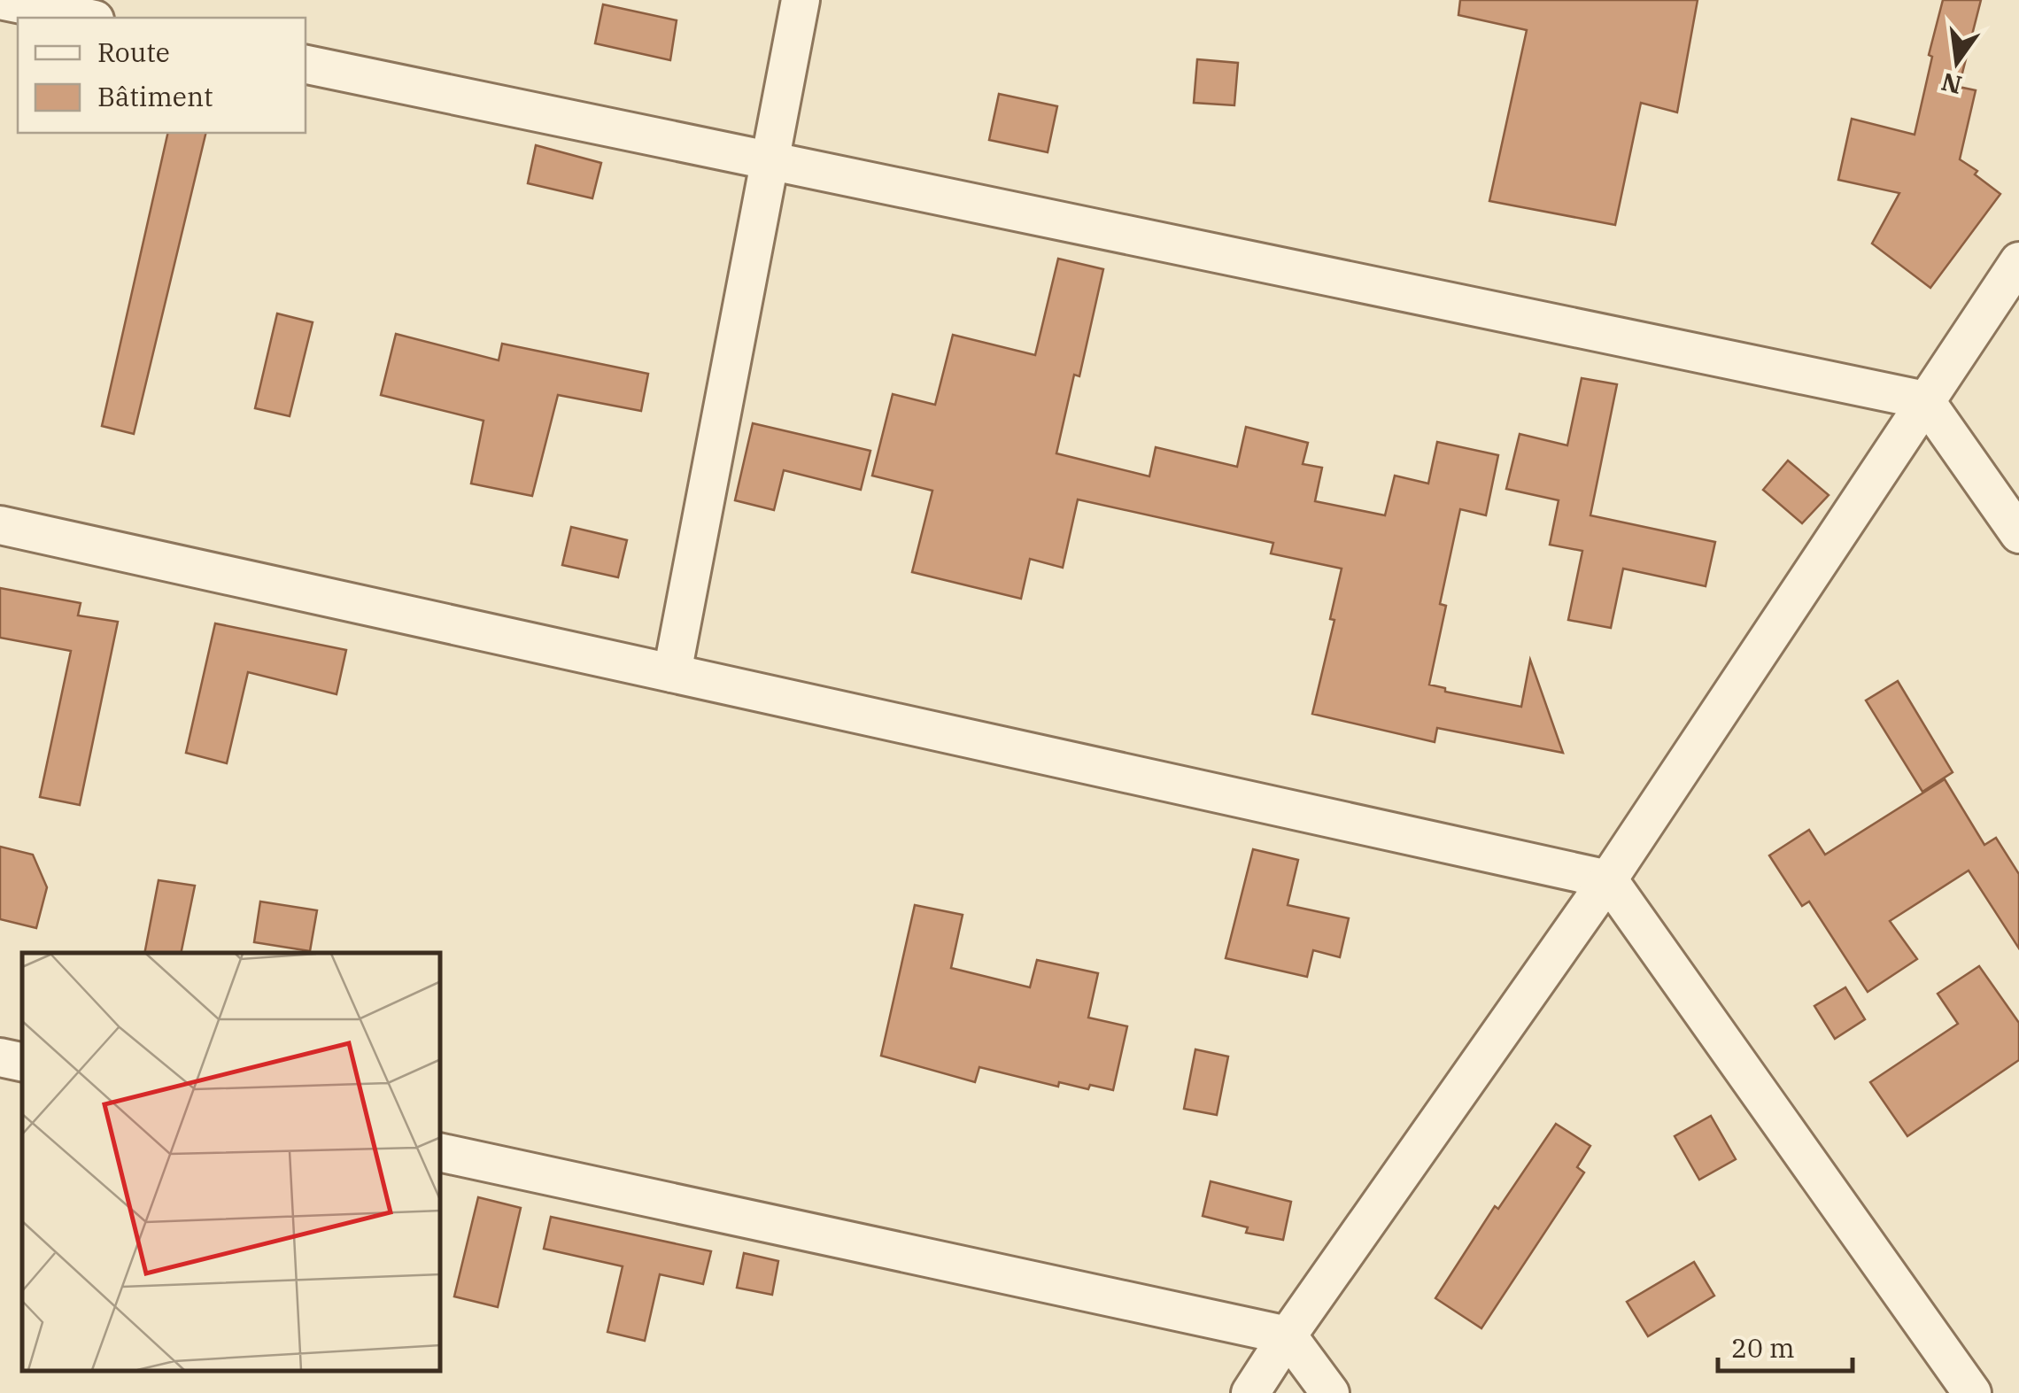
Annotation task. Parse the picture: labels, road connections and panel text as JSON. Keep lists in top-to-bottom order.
{
  "legend": ["Route", "Bâtiment"],
  "scale_bar": "20 m",
  "north": "bottom"
}
